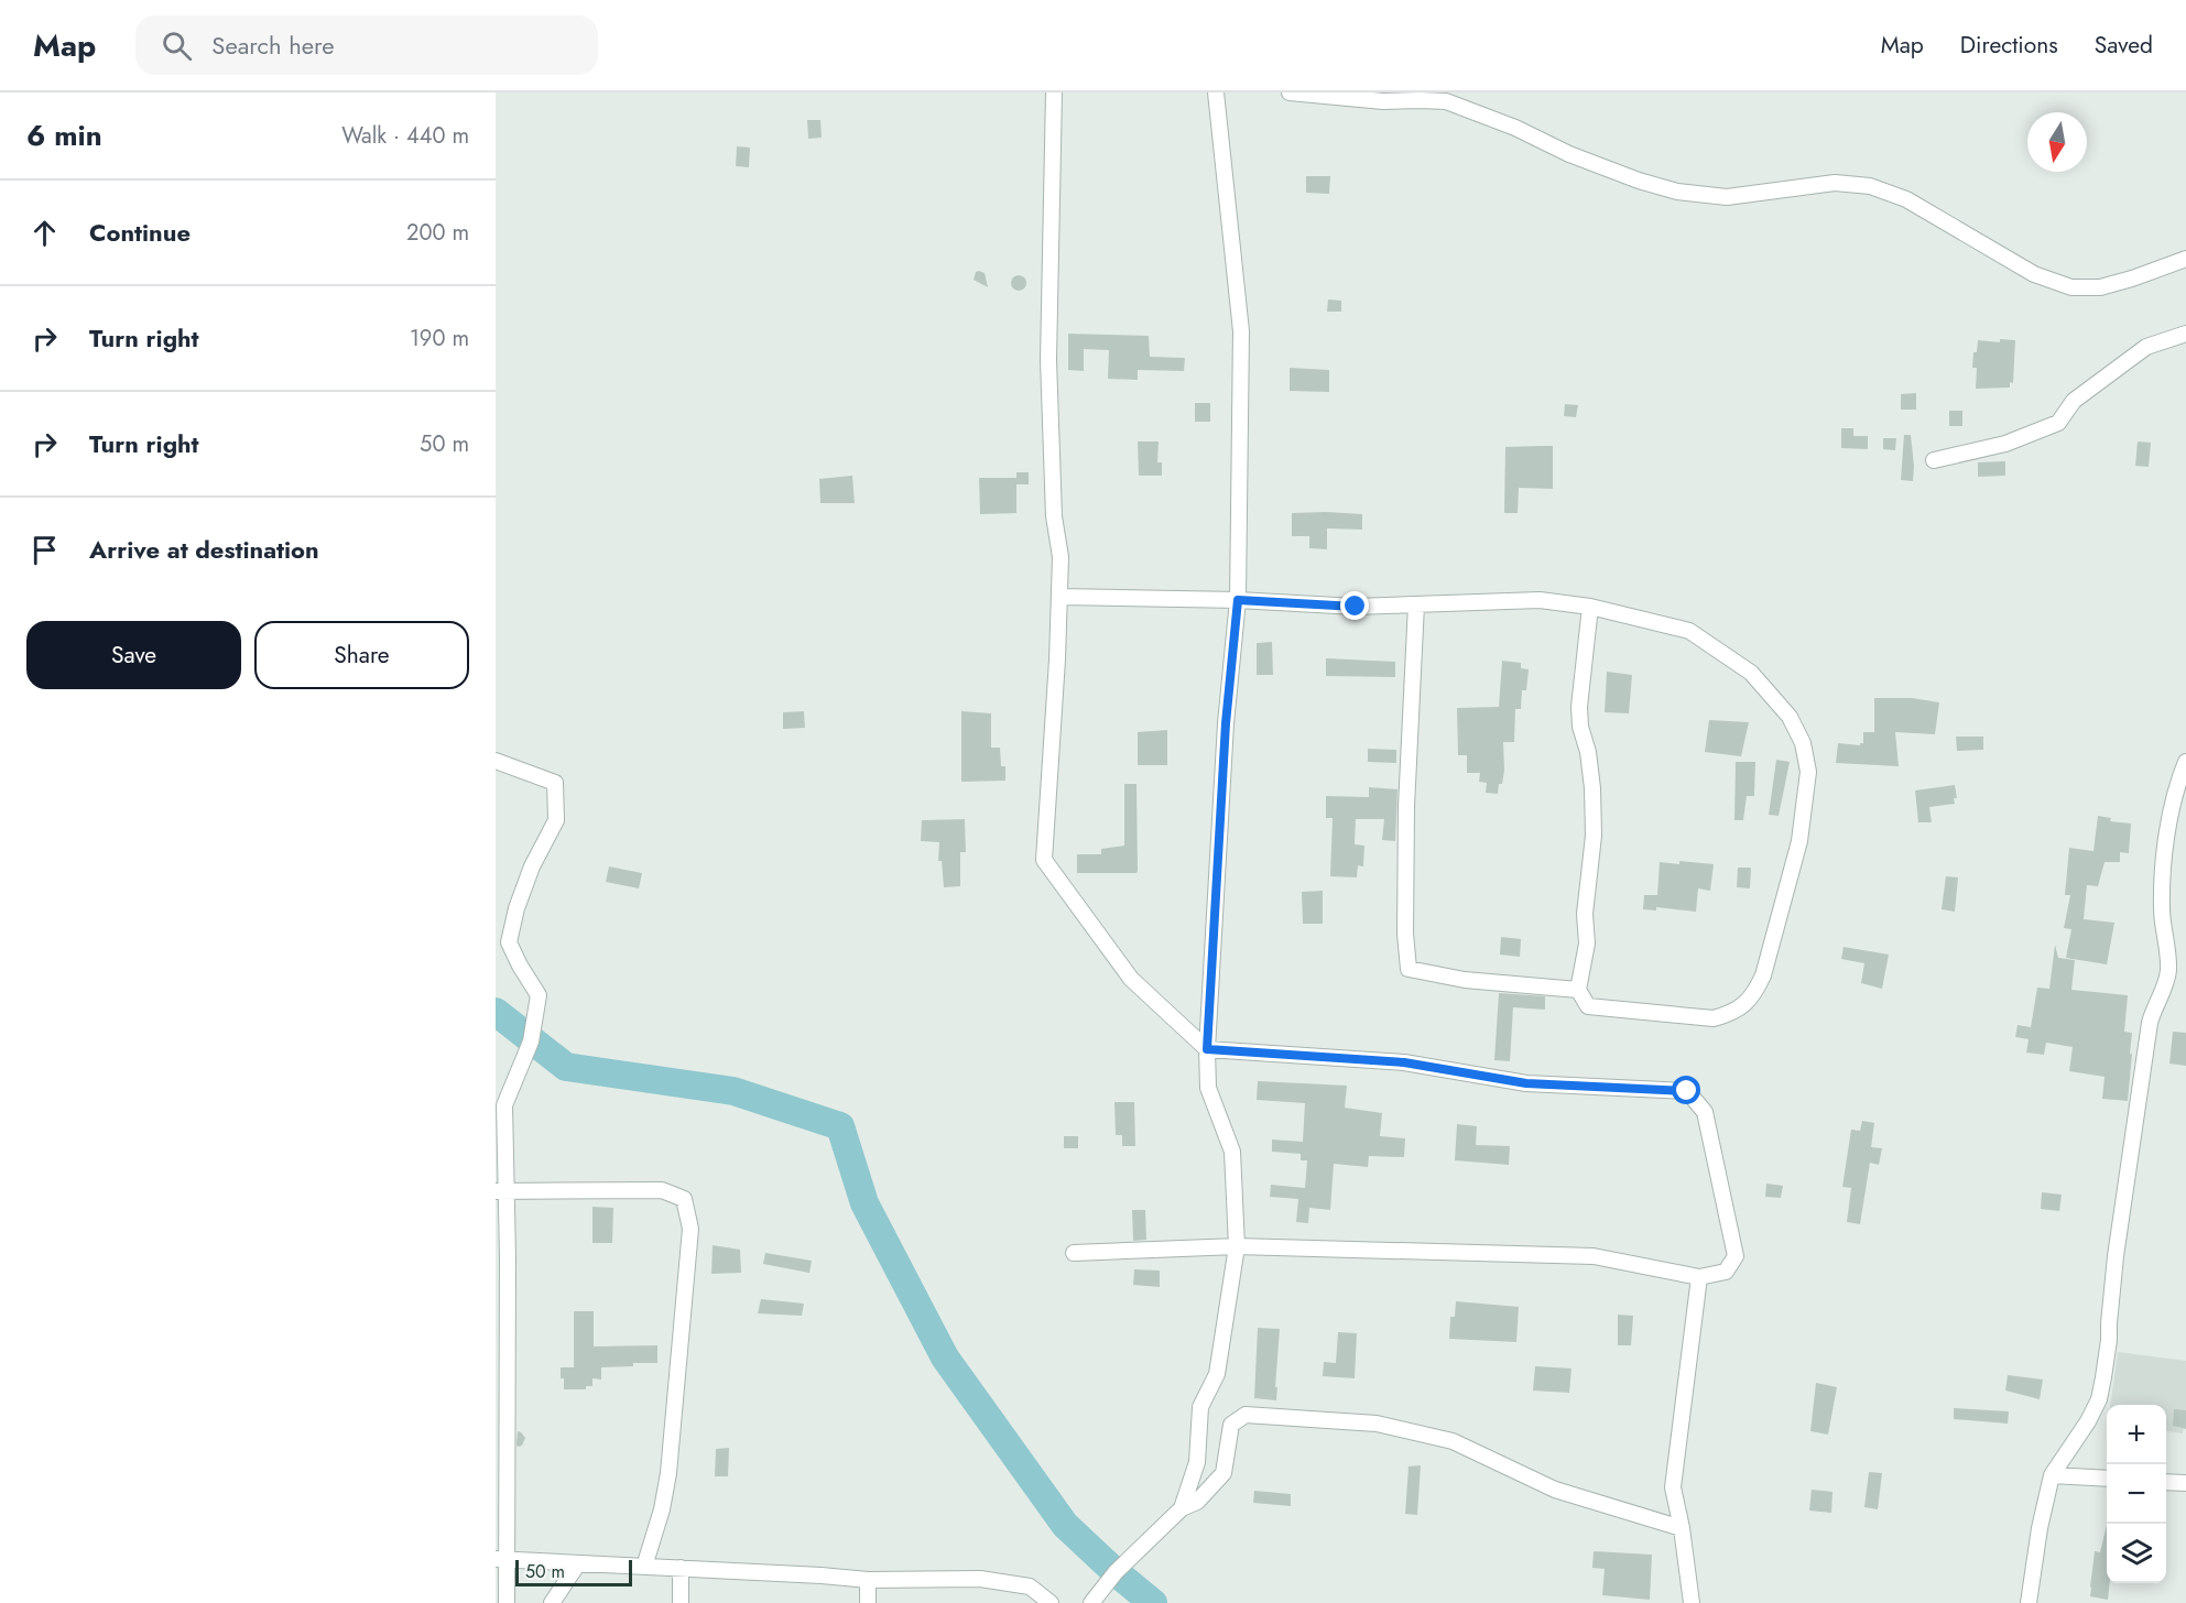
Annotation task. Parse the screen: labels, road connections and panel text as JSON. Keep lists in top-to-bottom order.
{
  "scale_bar": "50 m",
  "north": "bottom",
  "page": {
    "header": "Map",
    "search": "Search here",
    "nav": ["Map", "Directions", "Saved"],
    "heading": ["6 min", "Walk · 440 m"],
    "list": [
      ["Continue", "200 m"],
      ["Turn right", "190 m"],
      ["Turn right", "50 m"],
      "Arrive at destination"
    ],
    "buttons": ["Save", "Share"],
    "map_buttons": ["+", "−"],
    "scale": "50 m"
  }
}
